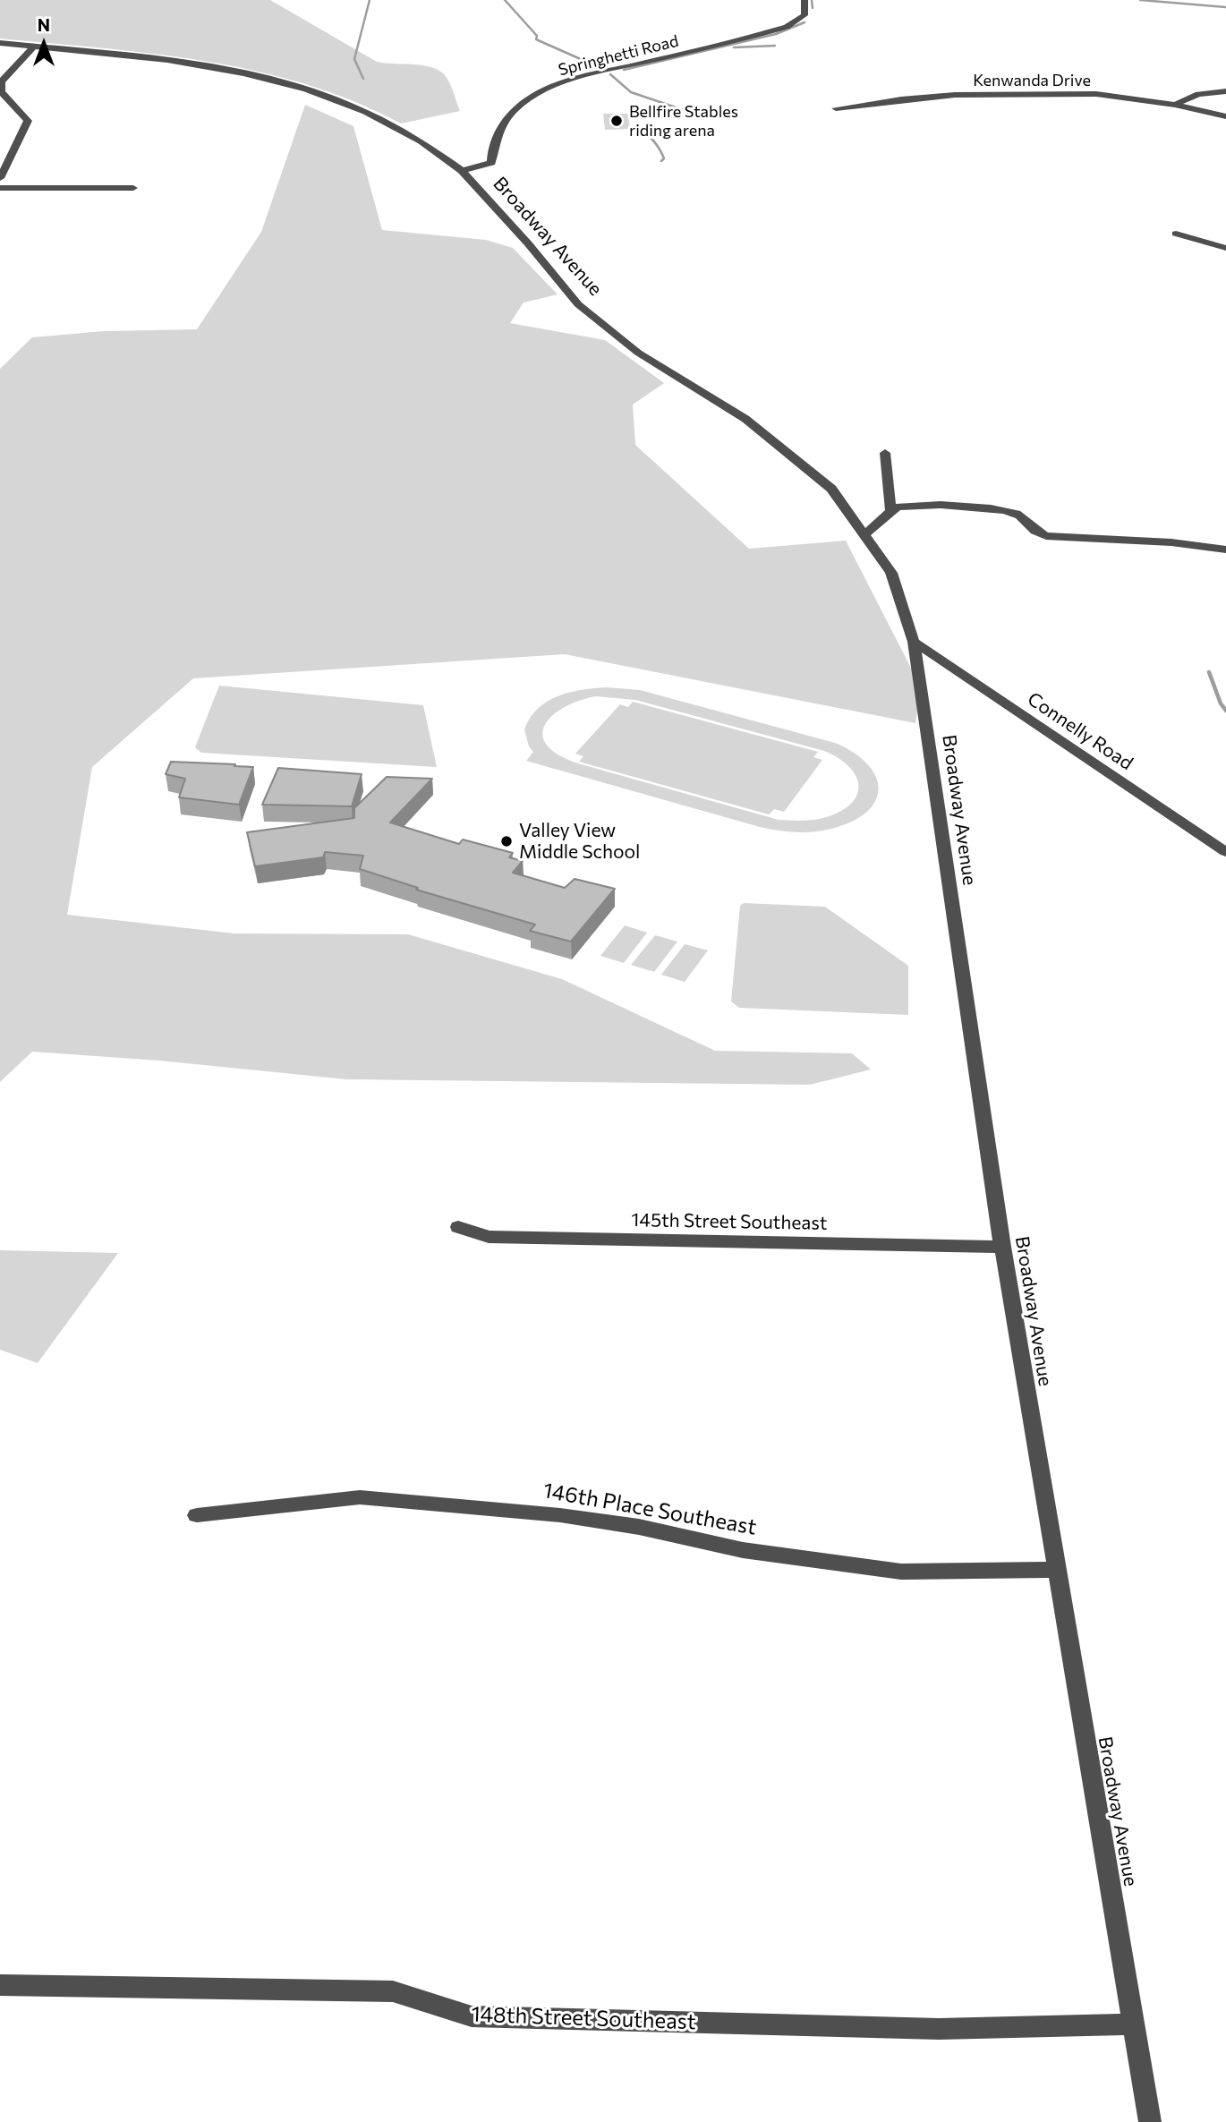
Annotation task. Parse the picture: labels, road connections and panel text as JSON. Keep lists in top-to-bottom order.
{
  "streets": {
    "street": [
      "Springhetti Road",
      "Kenwanda Drive",
      "Broadway Avenue",
      "Connelly Road",
      "145th Street Southeast",
      "146th Place Southeast",
      "148th Street Southeast"
    ]
  },
  "crossings": [
    ["Springhetti Road", "Broadway Avenue"],
    ["Broadway Avenue", "Connelly Road"],
    ["Broadway Avenue", "145th Street Southeast"],
    ["Broadway Avenue", "146th Place Southeast"],
    ["Broadway Avenue", "148th Street Southeast"]
  ],
  "places": ["Bellfire Stables riding arena", "Valley View Middle School"],
  "north": "top"
}
